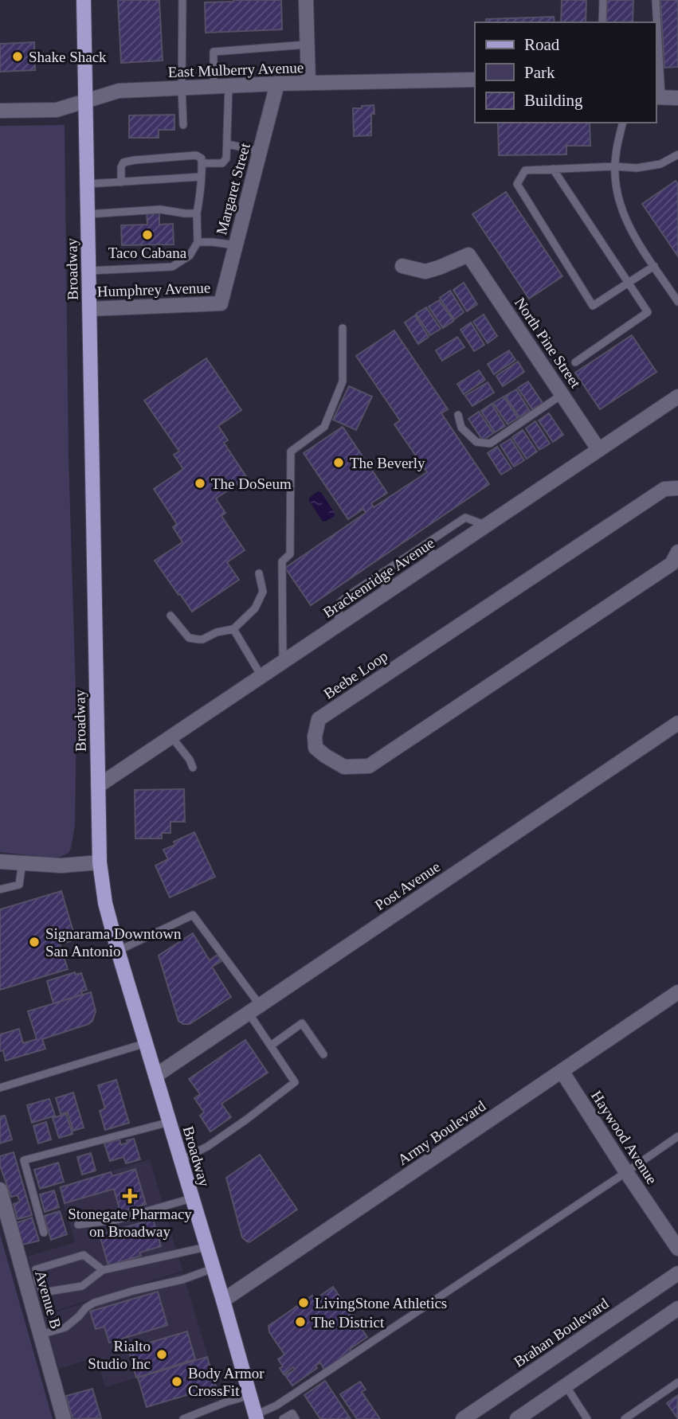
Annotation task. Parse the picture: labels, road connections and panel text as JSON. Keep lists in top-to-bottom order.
{
  "streets": {
    "main road": ["Broadway"],
    "street": [
      "East Mulberry Avenue",
      "Margaret Street",
      "Humphrey Avenue",
      "North Pine Street",
      "Brackenridge Avenue",
      "Beebe Loop",
      "Post Avenue",
      "Army Boulevard",
      "Haywood Avenue",
      "Avenue B",
      "Brahan Boulevard"
    ]
  },
  "crossings": [
    ["East Mulberry Avenue", "Margaret Street"],
    ["East Mulberry Avenue", "Broadway"],
    ["Margaret Street", "Humphrey Avenue"],
    ["Broadway", "Humphrey Avenue"],
    ["Broadway", "Brackenridge Avenue"],
    ["Broadway", "Post Avenue"],
    ["Broadway", "Army Boulevard"],
    ["North Pine Street", "Brackenridge Avenue"],
    ["Army Boulevard", "Haywood Avenue"]
  ],
  "places": {
    "other": [
      "Shake Shack",
      "Taco Cabana",
      "The Beverly",
      "The DoSeum",
      "Signarama Downtown San Antonio",
      "LivingStone Athletics",
      "The District",
      "Rialto Studio Inc",
      "Body Armor CrossFit"
    ],
    "health": ["Stonegate Pharmacy on Broadway"]
  },
  "legend": ["Road", "Park", "Building"]
}
